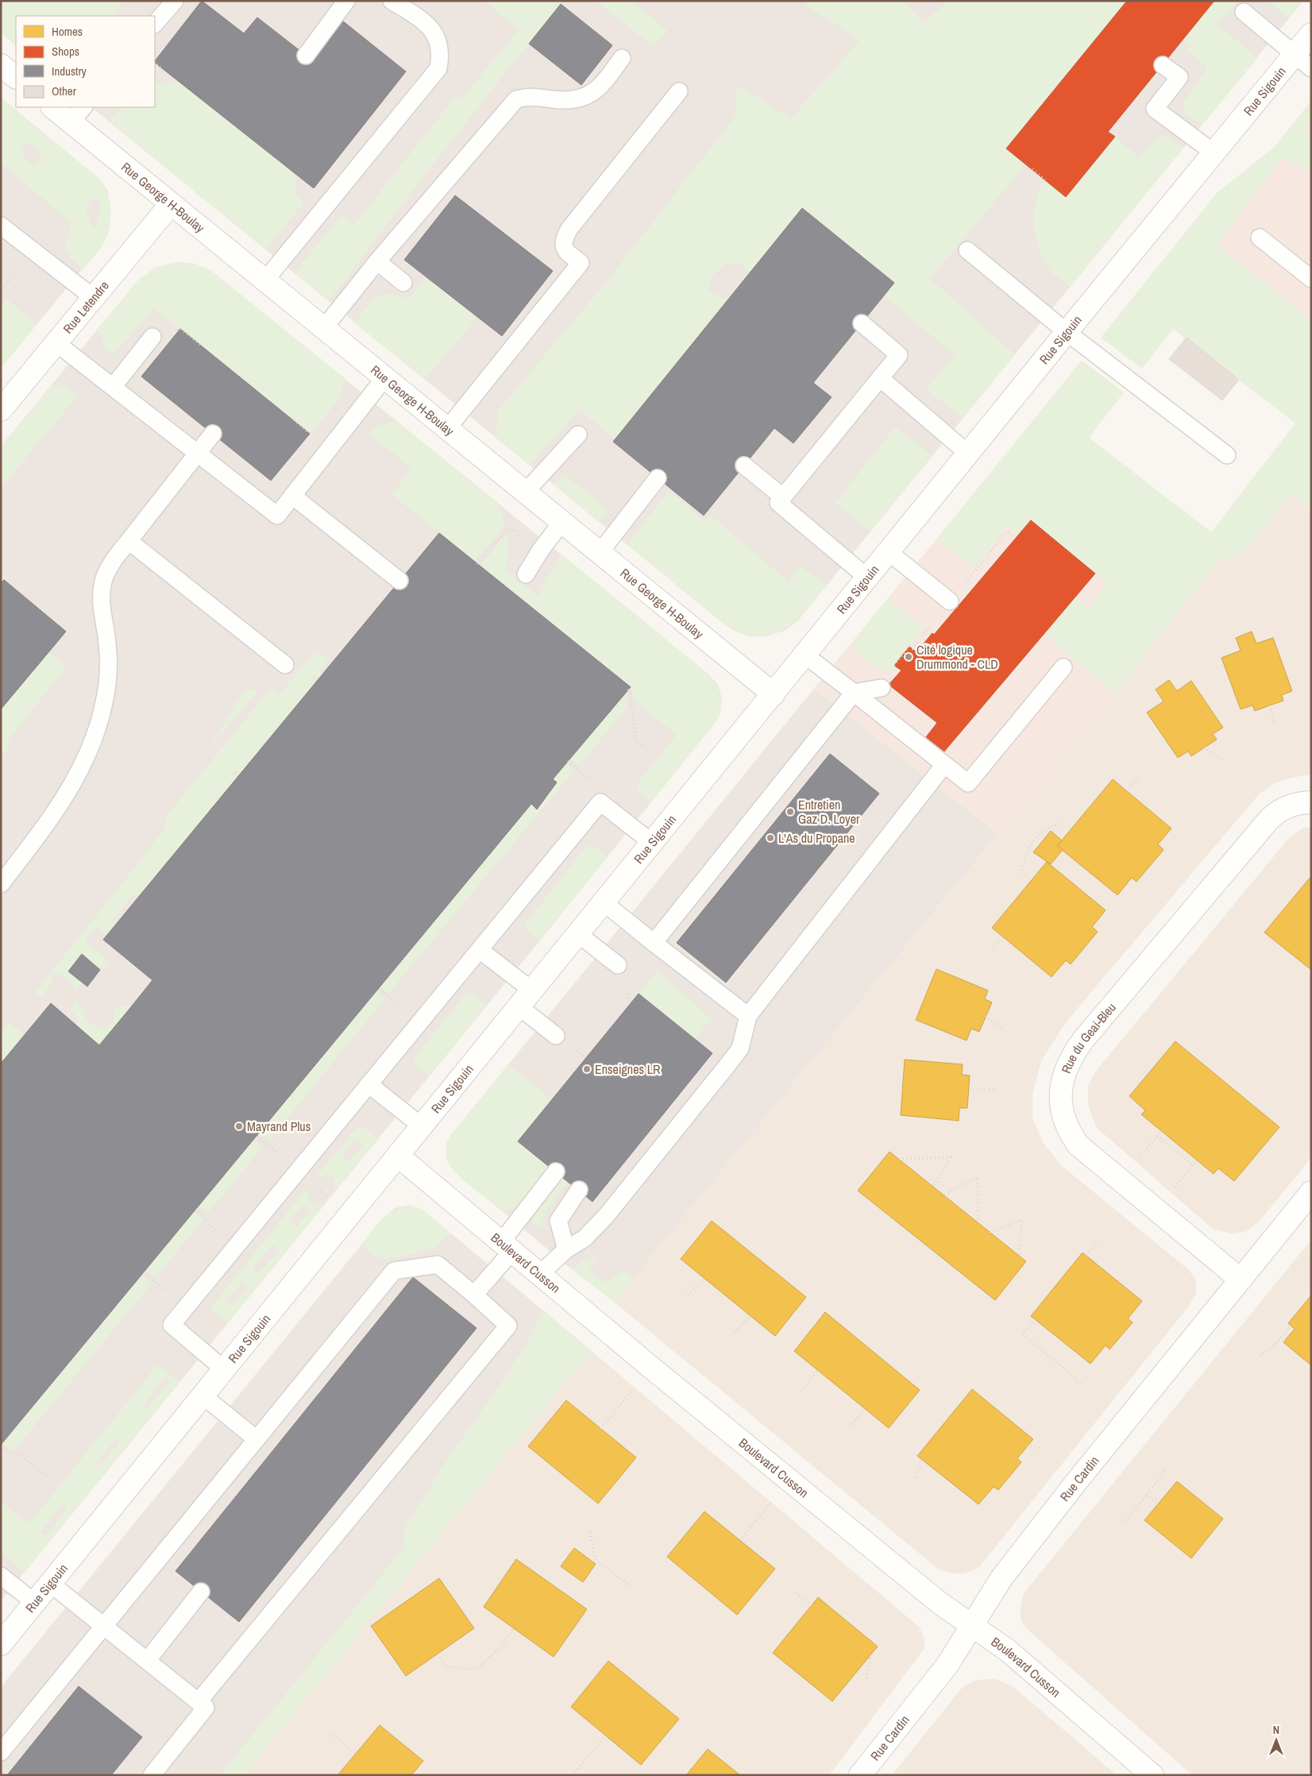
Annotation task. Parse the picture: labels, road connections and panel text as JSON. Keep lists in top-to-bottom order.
{
  "streets": {
    "street": [
      "Rue Sigouin",
      "Rue George H-Boulay",
      "Rue Letendre",
      "Rue du Geai-Bleu",
      "Boulevard Cusson",
      "Rue Cardin"
    ]
  },
  "crossings": [
    ["Rue Sigouin", "Rue George H-Boulay"],
    ["Rue Sigouin", "Boulevard Cusson"],
    ["Rue George H-Boulay", "Rue Letendre"],
    ["Rue du Geai-Bleu", "Rue Cardin"],
    ["Boulevard Cusson", "Rue Cardin"]
  ],
  "places": [
    "Cité logique Drummond - CLD",
    "Entretien Gaz D. Loyer",
    "L'As du Propane",
    "Enseignes LR",
    "Mayrand Plus"
  ],
  "legend": [
    "Homes",
    "Shops",
    "Industry",
    "Other"
  ],
  "north": "top"
}
